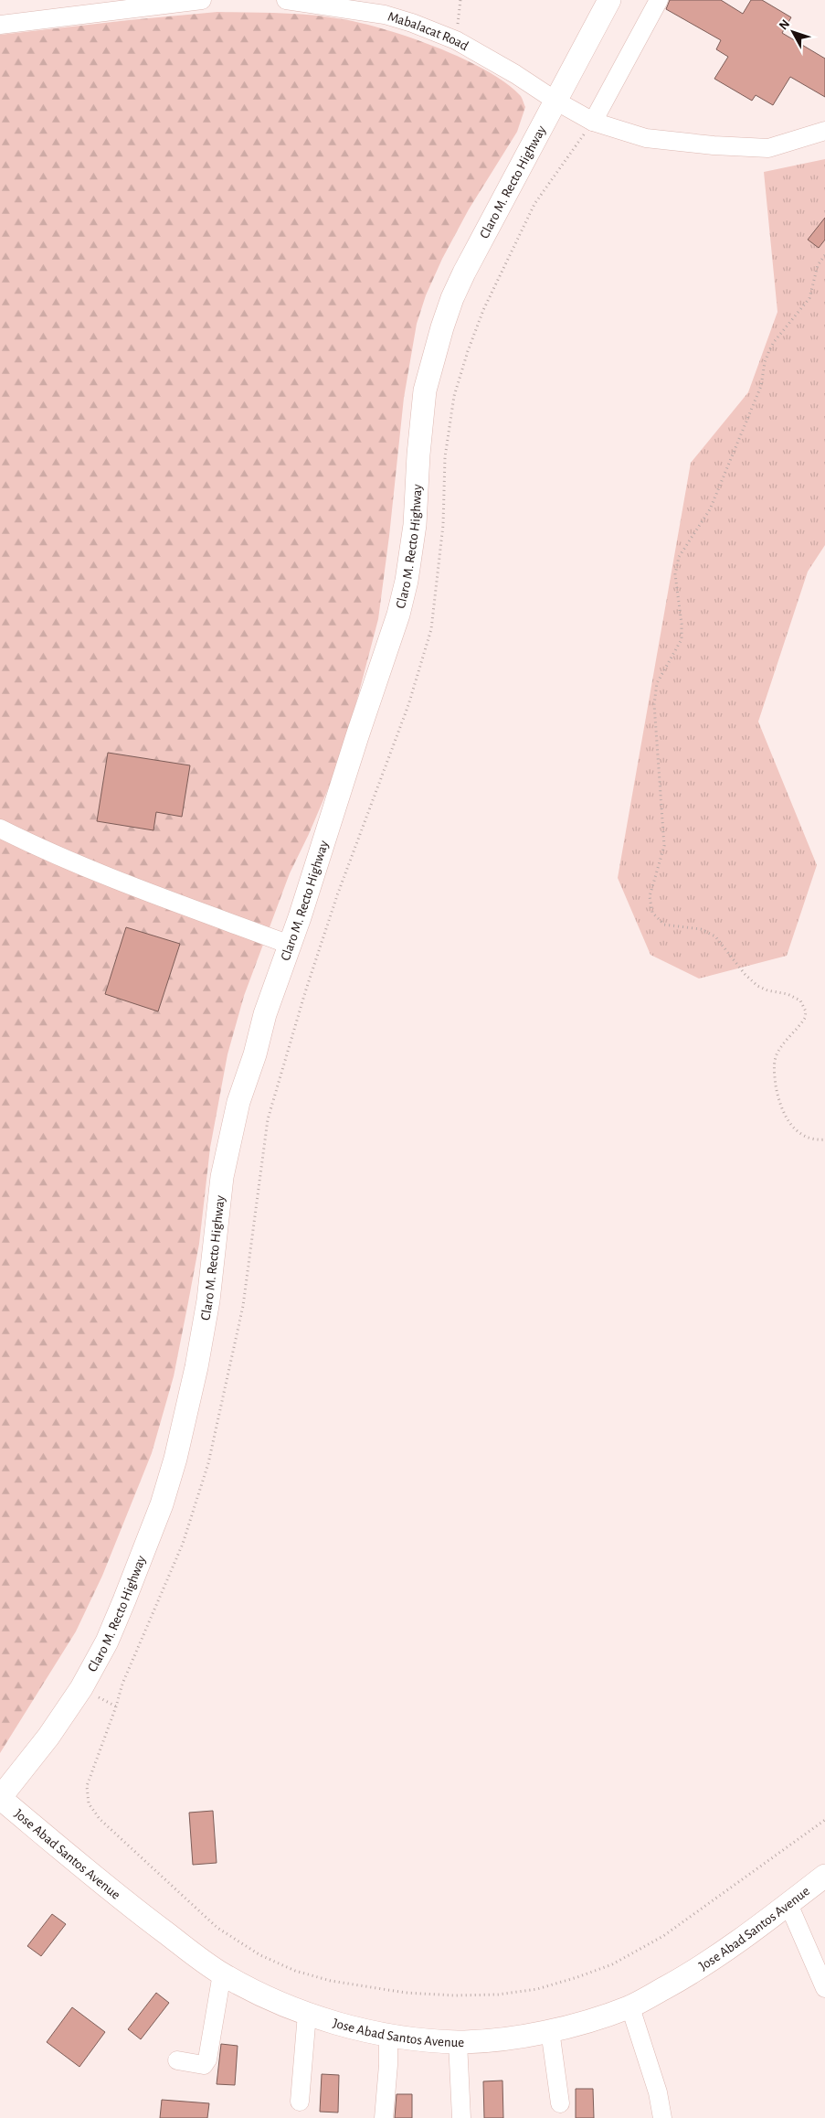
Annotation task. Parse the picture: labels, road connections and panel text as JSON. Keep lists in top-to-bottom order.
{
  "streets": {
    "main road": ["Claro M. Recto Highway", "Jose Abad Santos Avenue"],
    "street": ["Mabalacat Road"]
  },
  "crossings": [
    ["Mabalacat Road", "Claro M. Recto Highway"],
    ["Claro M. Recto Highway", "Jose Abad Santos Avenue"]
  ],
  "north": "top left"
}
